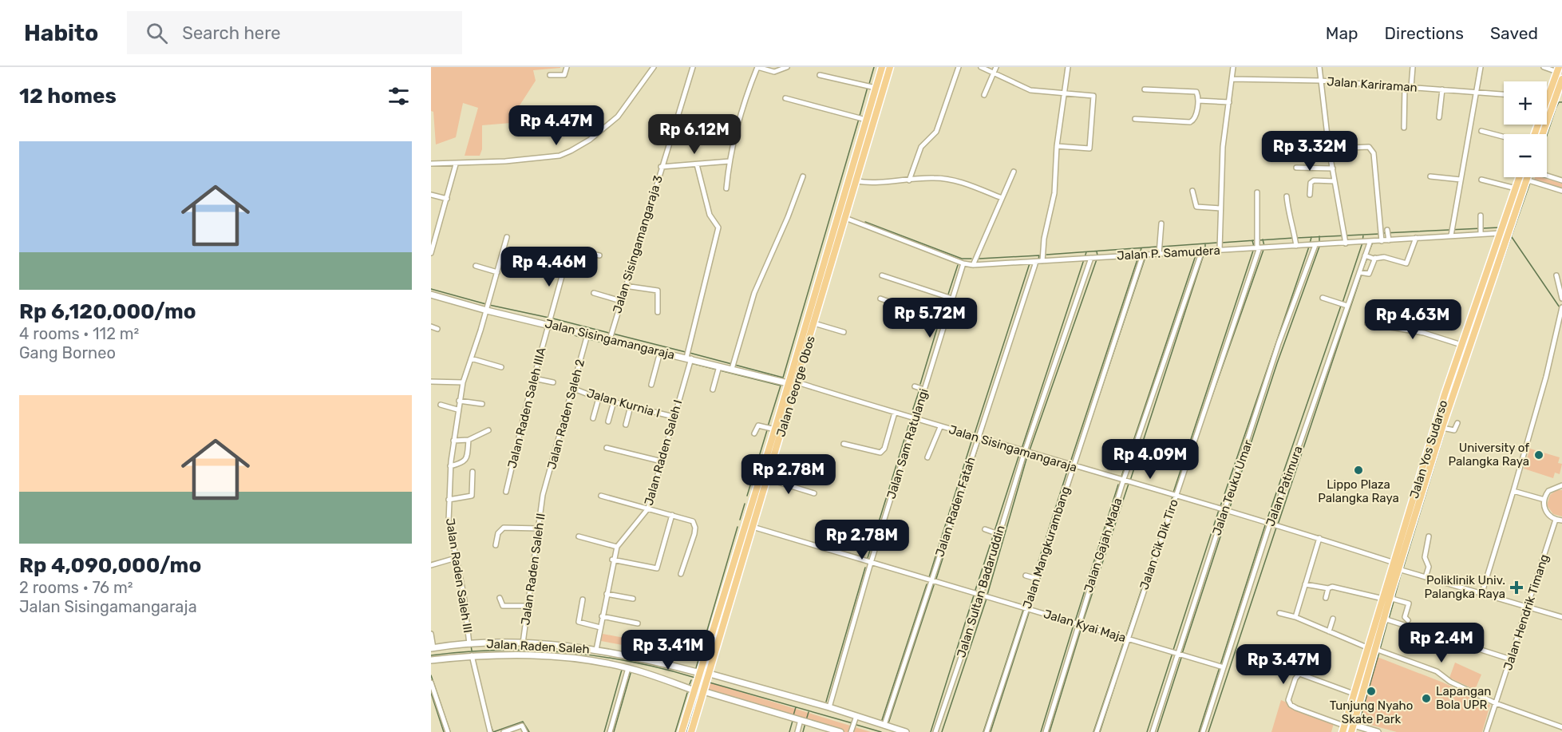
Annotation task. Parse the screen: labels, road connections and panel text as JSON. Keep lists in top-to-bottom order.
{
  "streets": {
    "main road": ["Jalan George Obos", "Jalan Yos Sudarso"],
    "street": [
      "Jalan Kariraman",
      "Jalan Sisingamangaraja 3",
      "Jalan P. Samudera",
      "Jalan Sisingamangaraja",
      "Jalan Kurnia I",
      "Jalan Raden Saleh IIIA",
      "Jalan Raden Saleh 2",
      "Jalan Sam Ratulangi",
      "Jalan Raden Saleh I",
      "Jalan Patimura",
      "Jalan Teuku Umar",
      "Jalan Raden Fatah",
      "Jalan Cik Dik Tiro",
      "Jalan Gajah Mada",
      "Jalan Mangkurambang",
      "Jalan Raden Saleh II",
      "Jalan Raden Saleh III",
      "Jalan Sultan Badaruddin",
      "Jalan Hendrik Timang",
      "Jalan Kyai Maja",
      "Jalan Raden Saleh"
    ]
  },
  "crossings": [
    ["Jalan Sisingamangaraja 3", "Jalan Sisingamangaraja"],
    ["Jalan P. Samudera", "Jalan George Obos"],
    ["Jalan P. Samudera", "Jalan Sam Ratulangi"],
    ["Jalan P. Samudera", "Jalan Yos Sudarso"],
    ["Jalan P. Samudera", "Jalan Patimura"],
    ["Jalan P. Samudera", "Jalan Teuku Umar"],
    ["Jalan P. Samudera", "Jalan Raden Fatah"],
    ["Jalan P. Samudera", "Jalan Cik Dik Tiro"],
    ["Jalan P. Samudera", "Jalan Gajah Mada"],
    ["Jalan P. Samudera", "Jalan Mangkurambang"],
    ["Jalan P. Samudera", "Jalan Sultan Badaruddin"],
    ["Jalan Sisingamangaraja", "Jalan George Obos"],
    ["Jalan Sisingamangaraja", "Jalan Raden Saleh IIIA"],
    ["Jalan Sisingamangaraja", "Jalan Raden Saleh 2"],
    ["Jalan Sisingamangaraja", "Jalan Sam Ratulangi"],
    ["Jalan Sisingamangaraja", "Jalan Yos Sudarso"],
    ["Jalan Sisingamangaraja", "Jalan Raden Saleh I"],
    ["Jalan Sisingamangaraja", "Jalan Patimura"],
    ["Jalan Sisingamangaraja", "Jalan Teuku Umar"],
    ["Jalan Sisingamangaraja", "Jalan Raden Fatah"],
    ["Jalan Sisingamangaraja", "Jalan Cik Dik Tiro"],
    ["Jalan Sisingamangaraja", "Jalan Gajah Mada"],
    ["Jalan Sisingamangaraja", "Jalan Mangkurambang"],
    ["Jalan Sisingamangaraja", "Jalan Raden Saleh III"],
    ["Jalan Sisingamangaraja", "Jalan Sultan Badaruddin"],
    ["Jalan Sisingamangaraja", "Jalan Hendrik Timang"],
    ["Jalan George Obos", "Jalan Kyai Maja"],
    ["Jalan George Obos", "Jalan Raden Saleh"],
    ["Jalan Kurnia I", "Jalan Raden Saleh 2"],
    ["Jalan Kurnia I", "Jalan Raden Saleh I"],
    ["Jalan Raden Saleh 2", "Jalan Raden Saleh II"],
    ["Jalan Sam Ratulangi", "Jalan Kyai Maja"],
    ["Jalan Raden Saleh I", "Jalan Raden Saleh"],
    ["Jalan Patimura", "Jalan Kyai Maja"],
    ["Jalan Teuku Umar", "Jalan Kyai Maja"],
    ["Jalan Raden Fatah", "Jalan Kyai Maja"],
    ["Jalan Cik Dik Tiro", "Jalan Kyai Maja"],
    ["Jalan Gajah Mada", "Jalan Kyai Maja"],
    ["Jalan Mangkurambang", "Jalan Kyai Maja"],
    ["Jalan Raden Saleh II", "Jalan Raden Saleh"],
    ["Jalan Raden Saleh III", "Jalan Raden Saleh"],
    ["Jalan Sultan Badaruddin", "Jalan Kyai Maja"]
  ],
  "places": {
    "other": [
      "University of Palangka Raya",
      "Lippo Plaza Palangka Raya",
      "Tunjung Nyaho Skate Park",
      "Lapangan Bola UPR"
    ],
    "health": ["Poliklinik Univ. Palangka Raya"]
  },
  "page": {
    "header": "Habito",
    "search": "Search here",
    "nav": ["Map", "Directions", "Saved"],
    "heading": "12 homes",
    "map_buttons": ["+", "−"],
    "price": [
      "Rp 4.47M",
      "Rp 6.12M",
      "Rp 3.32M",
      "Rp 4.46M",
      "Rp 5.72M",
      "Rp 4.63M",
      "Rp 4.09M",
      "Rp 2.78M",
      "Rp 2.78M",
      "Rp 2.4M",
      "Rp 3.41M",
      "Rp 3.47M"
    ],
    "list": [
      {
        "name": "Rp 6,120,000/mo",
        "note": "4 rooms · 112 m² · Gang Borneo"
      },
      {
        "name": "Rp 4,090,000/mo",
        "note": "2 rooms · 76 m² · Jalan Sisingamangaraja"
      }
    ]
  }
}
